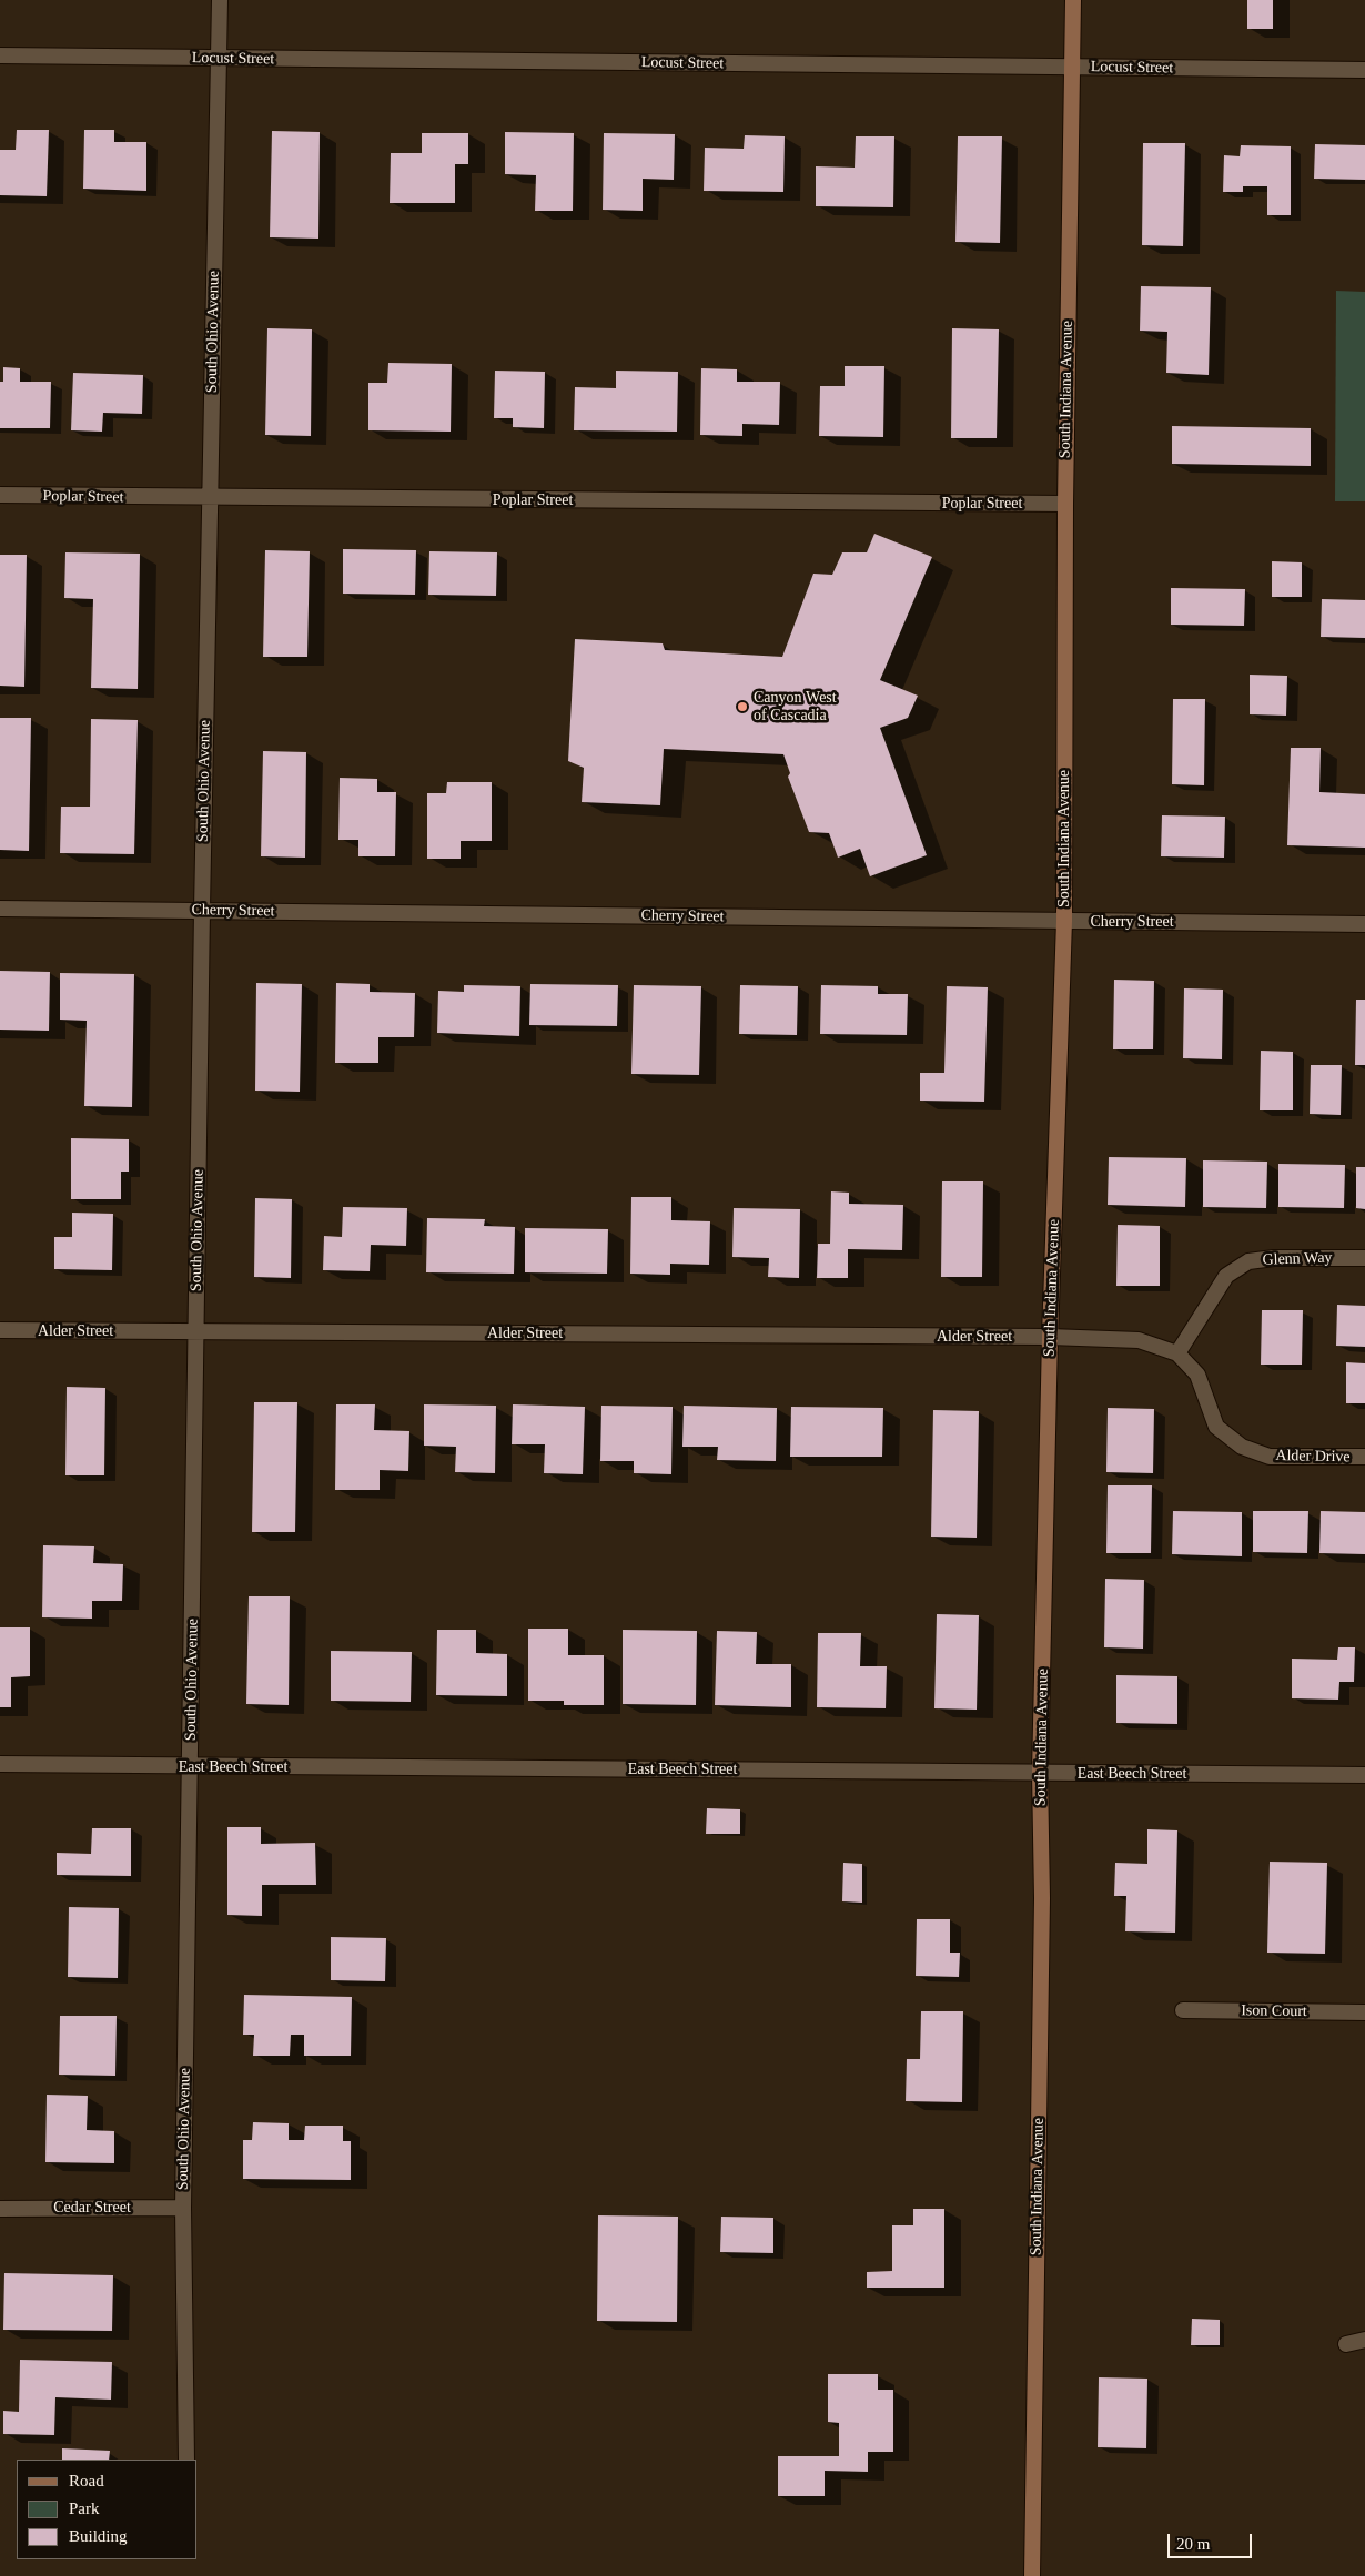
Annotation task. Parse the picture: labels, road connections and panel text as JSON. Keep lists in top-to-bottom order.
{
  "streets": {
    "main road": ["South Indiana Avenue"],
    "street": [
      "Locust Street",
      "South Ohio Avenue",
      "Poplar Street",
      "Cherry Street",
      "Glenn Way",
      "Alder Street",
      "Alder Drive",
      "East Beech Street",
      "Ison Court",
      "Cedar Street"
    ]
  },
  "crossings": [
    ["Locust Street", "South Ohio Avenue"],
    ["Locust Street", "South Indiana Avenue"],
    ["South Ohio Avenue", "Poplar Street"],
    ["South Ohio Avenue", "Cherry Street"],
    ["South Ohio Avenue", "Alder Street"],
    ["South Ohio Avenue", "East Beech Street"],
    ["South Ohio Avenue", "Cedar Street"],
    ["South Indiana Avenue", "Poplar Street"],
    ["South Indiana Avenue", "Cherry Street"],
    ["South Indiana Avenue", "Alder Street"],
    ["South Indiana Avenue", "Alder Drive"],
    ["South Indiana Avenue", "East Beech Street"],
    ["Glenn Way", "Alder Drive"],
    ["Alder Street", "Alder Drive"]
  ],
  "places": ["Canyon West of Cascadia"],
  "legend": ["Road", "Park", "Building"],
  "scale_bar": "20 m"
}
